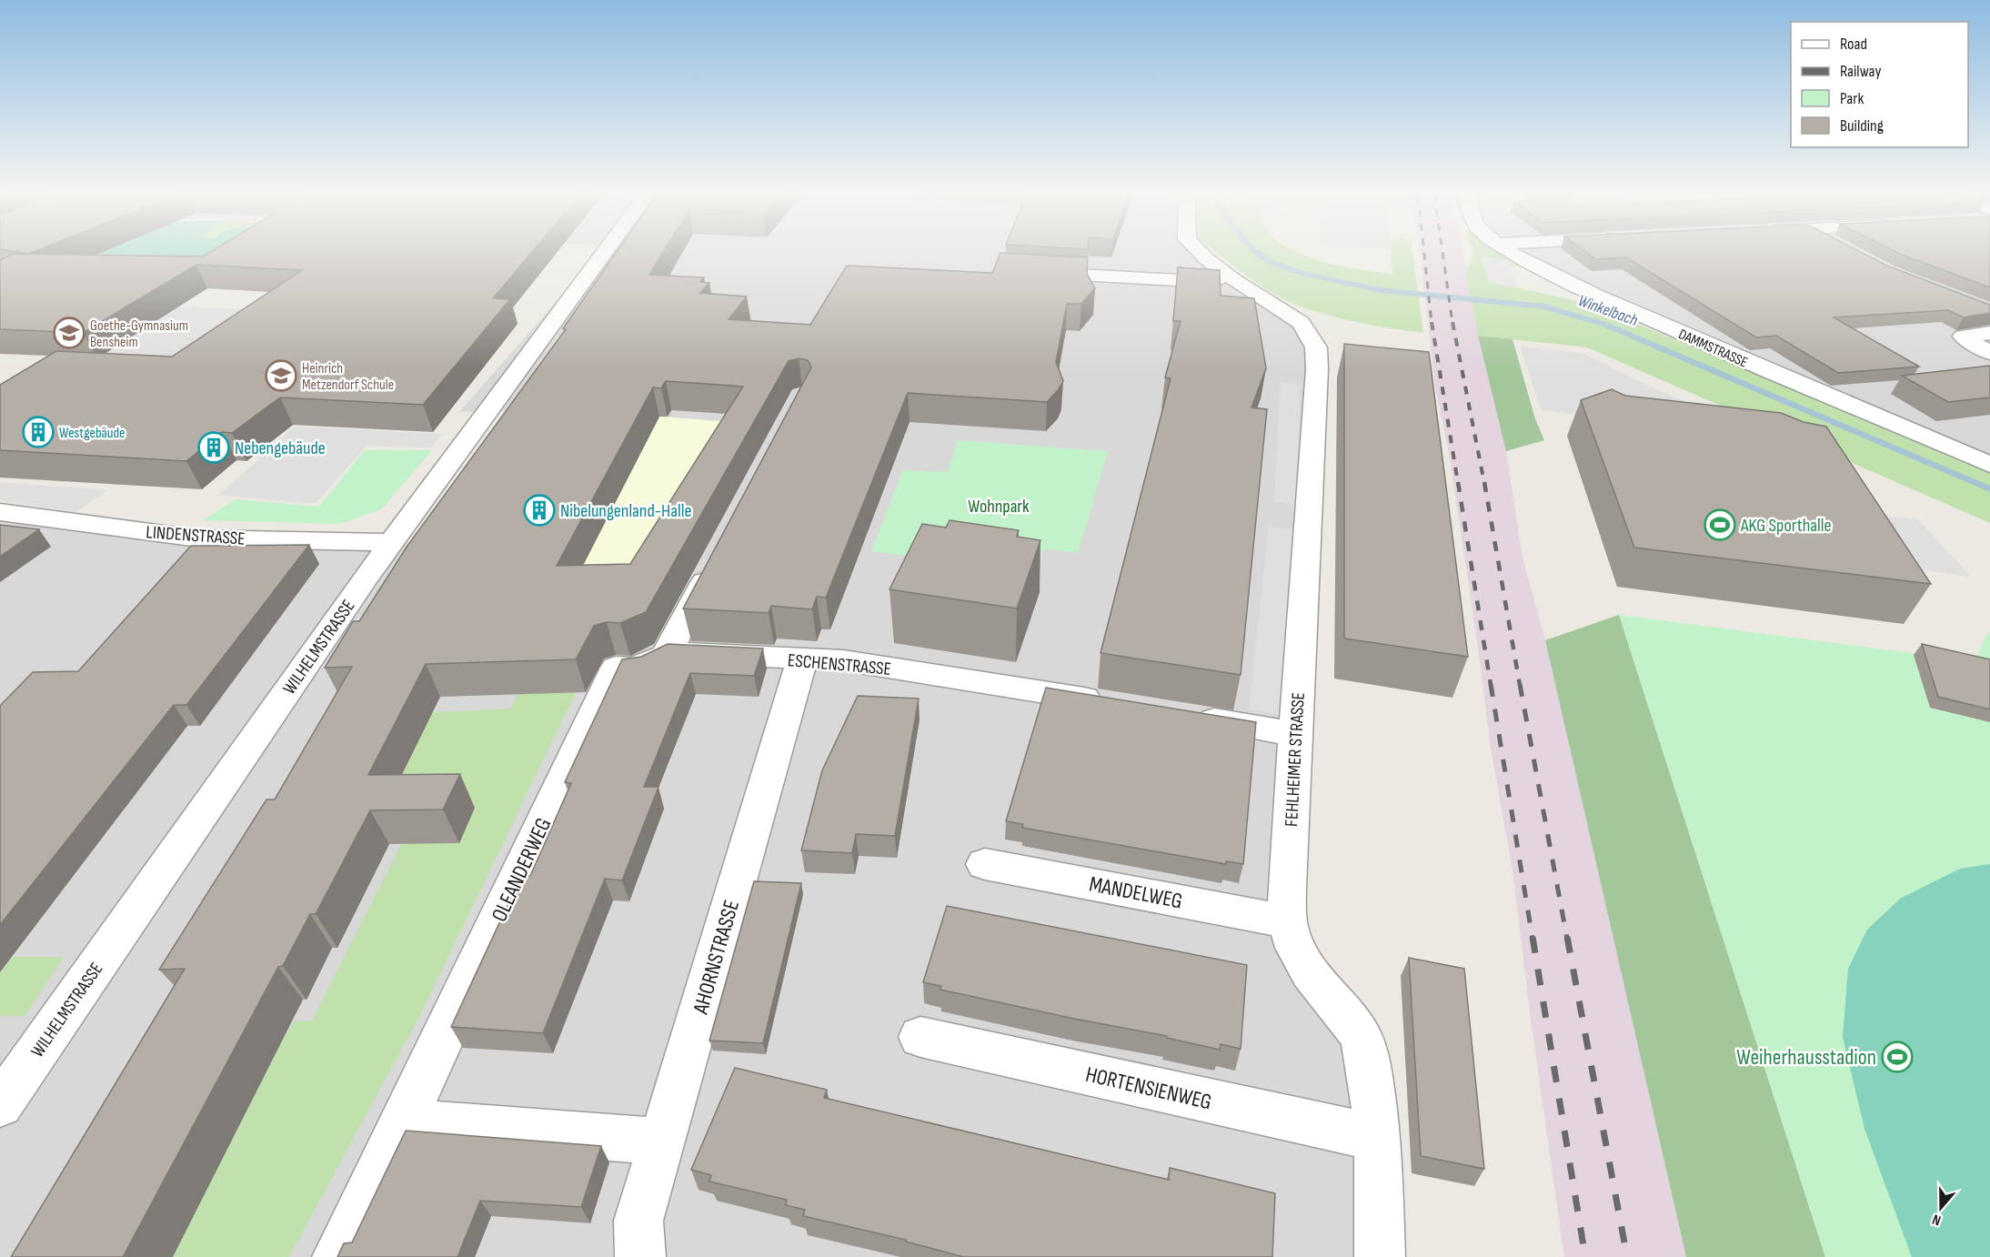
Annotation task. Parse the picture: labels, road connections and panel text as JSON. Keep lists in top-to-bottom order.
{
  "streets": {
    "street": [
      "DAMMSTRASSE",
      "LINDENSTRASSE",
      "WILHELMSTRASSE",
      "ESCHENSTRASSE",
      "FEHLHEIMER STRASSE",
      "OLEANDERWEG",
      "MANDELWEG",
      "AHORNSTRASSE",
      "HORTENSIENWEG"
    ]
  },
  "crossings": [
    ["LINDENSTRASSE", "WILHELMSTRASSE"],
    ["ESCHENSTRASSE", "OLEANDERWEG"],
    ["ESCHENSTRASSE", "AHORNSTRASSE"],
    ["FEHLHEIMER STRASSE", "MANDELWEG"],
    ["FEHLHEIMER STRASSE", "HORTENSIENWEG"]
  ],
  "water": ["Winkelbach"],
  "parks": ["Wohnpark"],
  "places": {
    "school or university": ["Goethe-Gymnasium Bensheim", "Heinrich Metzendorf Schule"],
    "building": ["Westgebäude", "Nebengebäude", "Nibelungenland-Halle"],
    "sports": ["AKG Sporthalle", "Weiherhausstadion"]
  },
  "legend": [
    "Road",
    "Railway",
    "Park",
    "Building"
  ],
  "north": "bottom"
}
